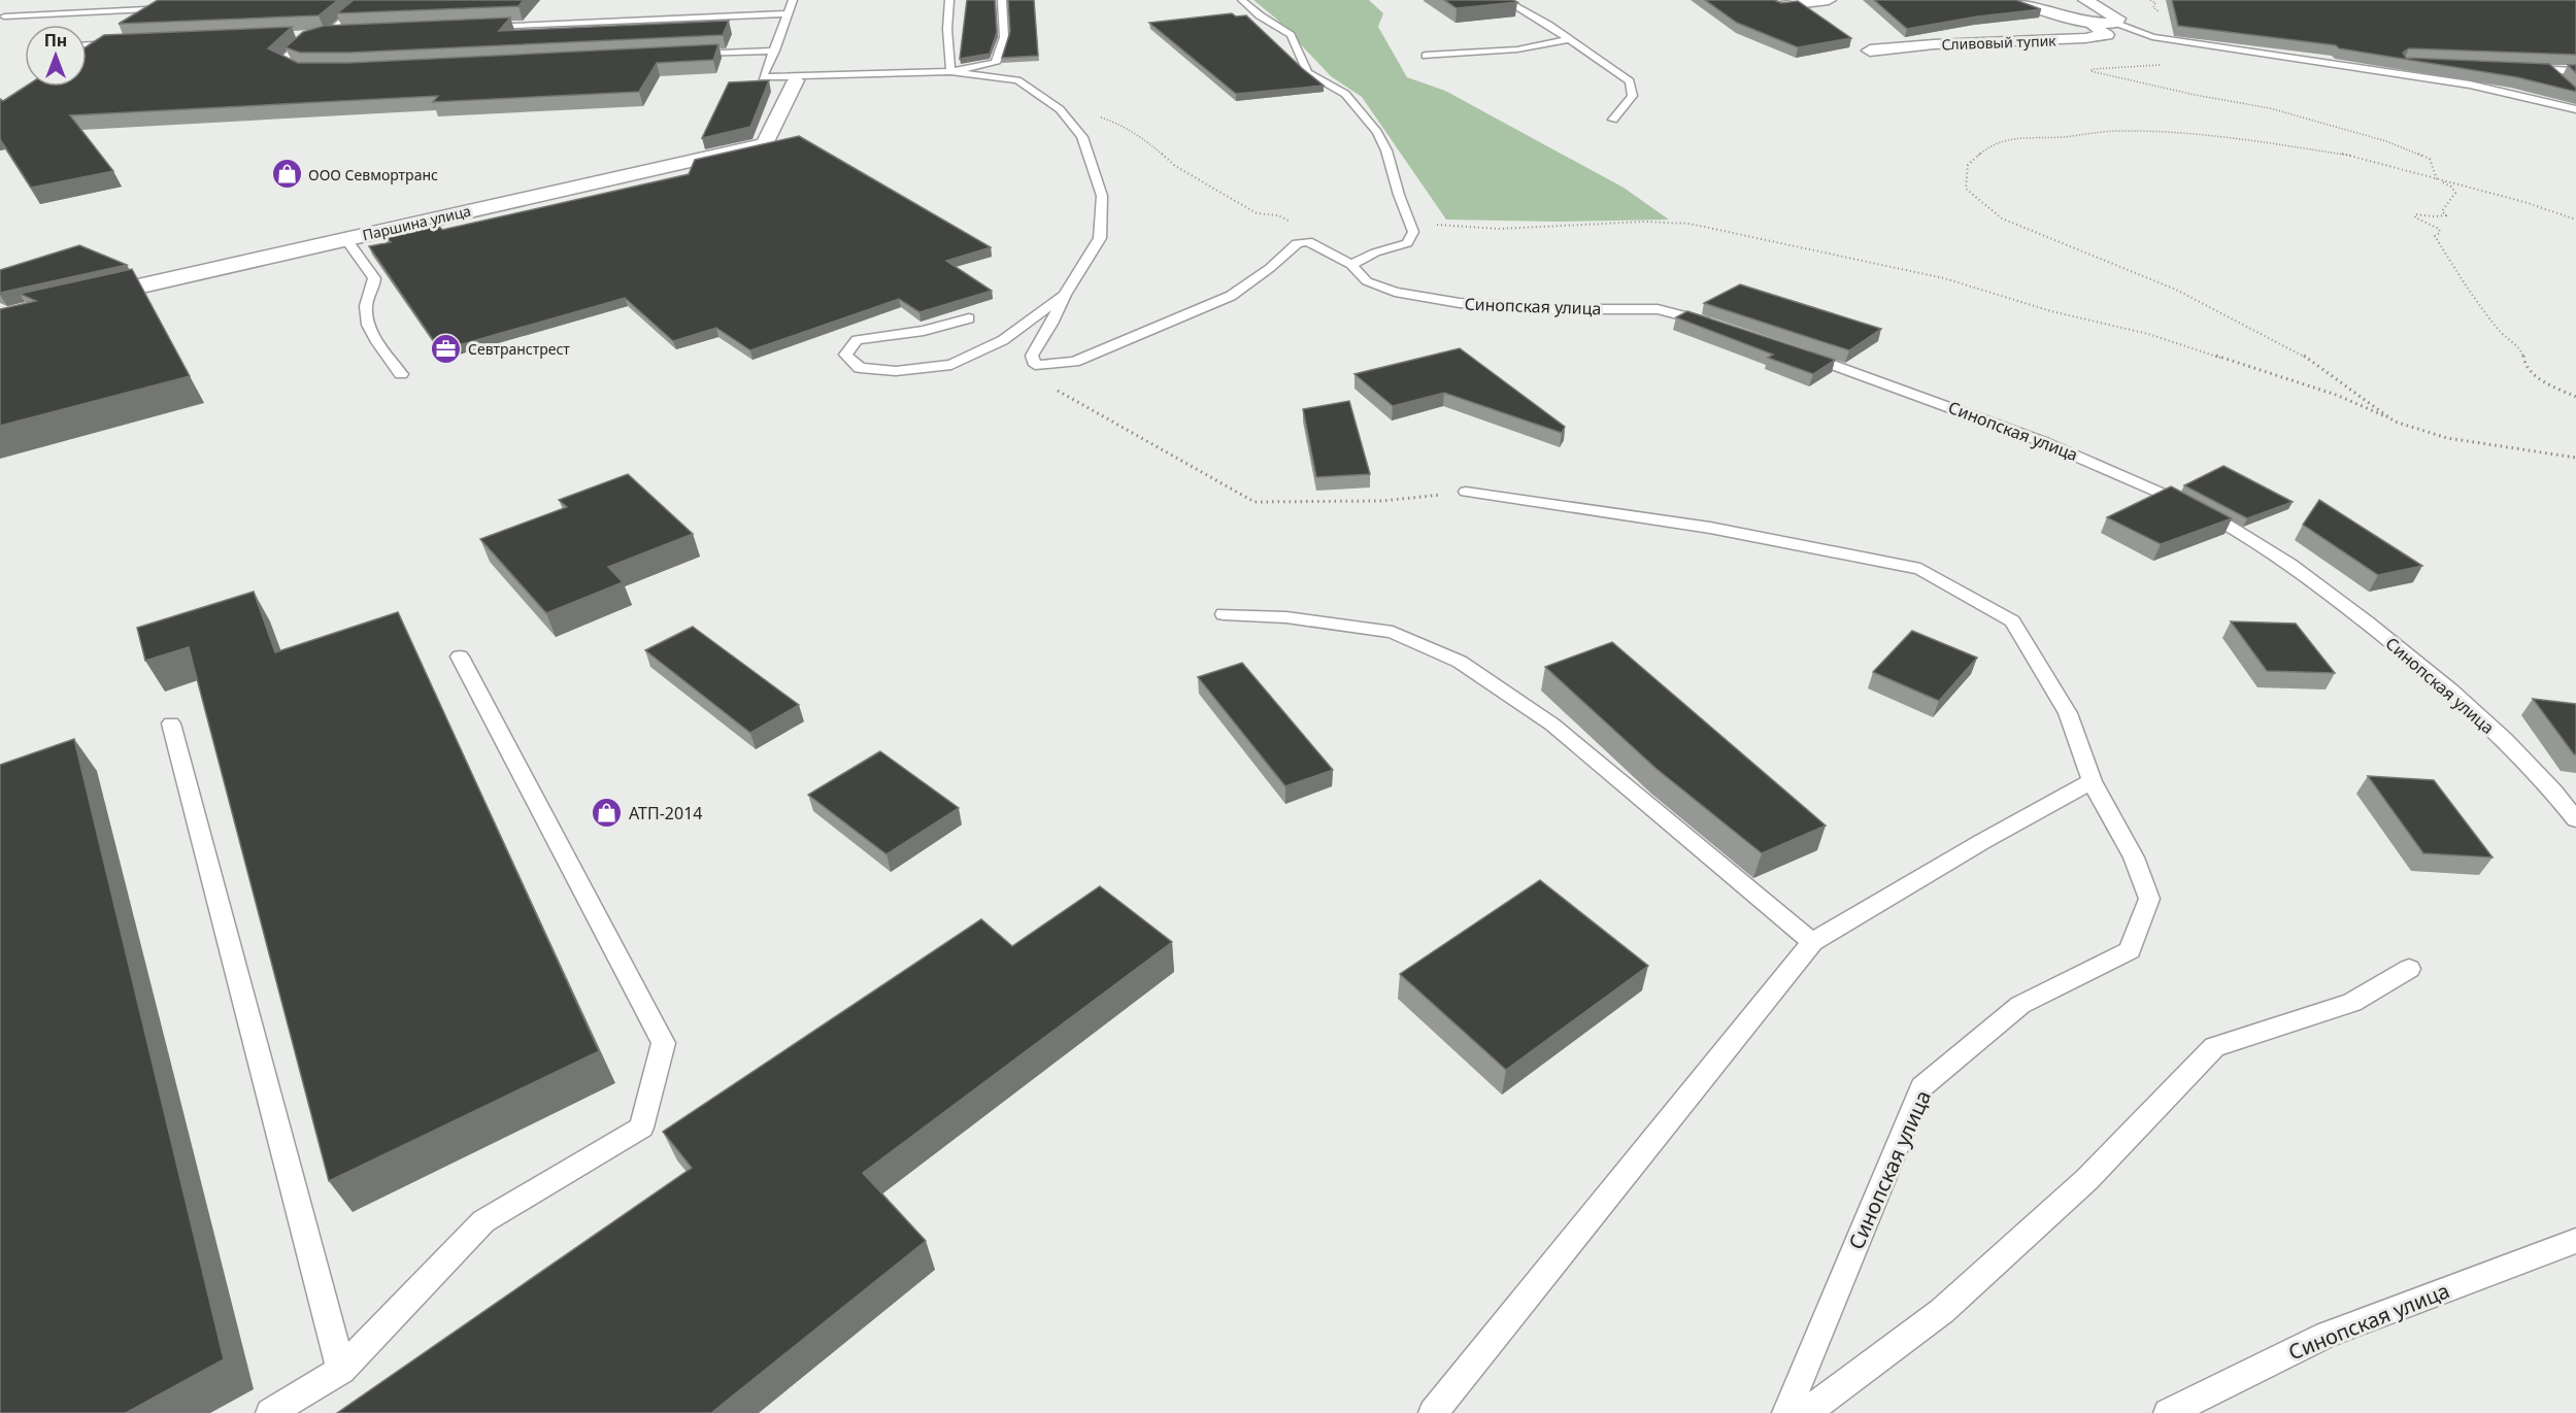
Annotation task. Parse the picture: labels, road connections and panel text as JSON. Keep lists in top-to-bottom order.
{
  "streets": {
    "street": ["Сливовый тупик", "Паршина улица"],
    "lane": ["Синопская улица"]
  },
  "places": {
    "shop": ["ООО Севмортранс", "АТП-2014"],
    "office": ["Севтранстрест"]
  },
  "north": "top"
}
